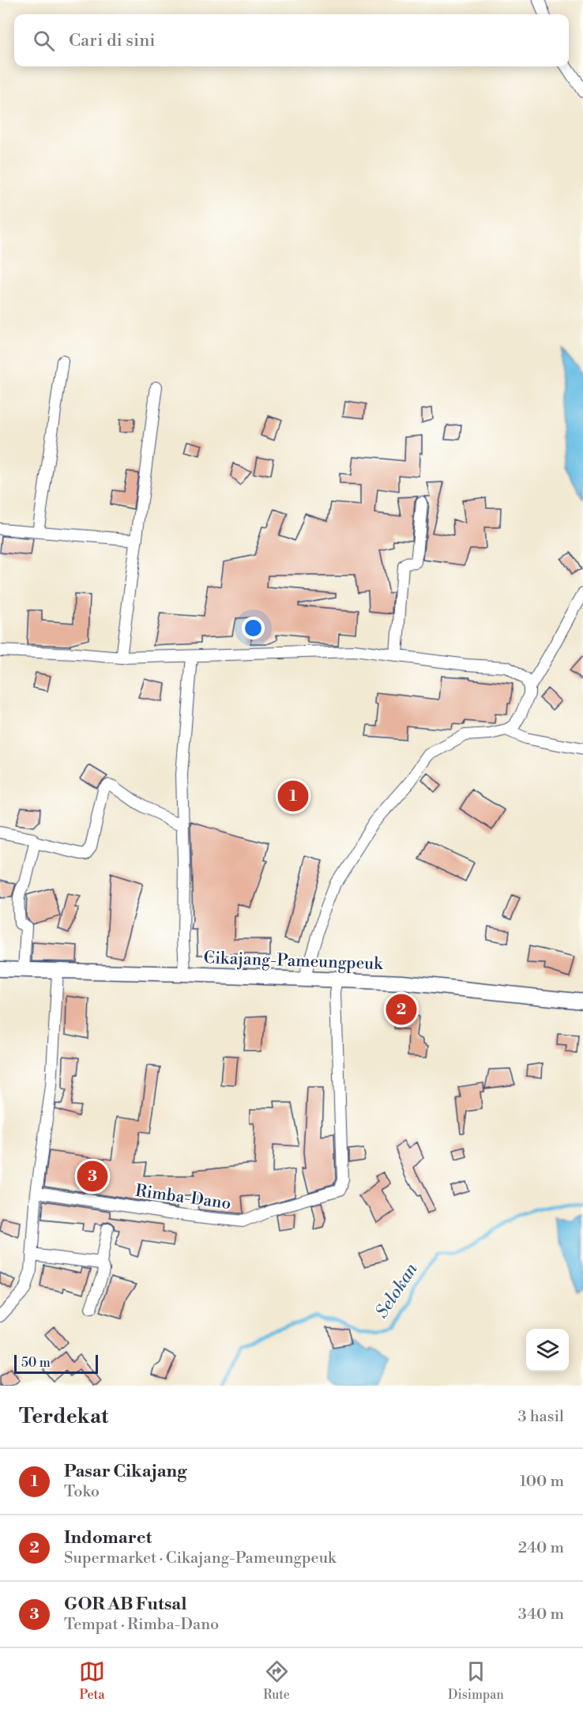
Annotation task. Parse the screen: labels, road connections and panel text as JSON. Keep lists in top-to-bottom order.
{
  "streets": {
    "main road": ["Cikajang-Pameungpeuk"],
    "street": ["Rimba-Dano"]
  },
  "crossings": [
    ["Cikajang-Pameungpeuk", "Rimba-Dano"]
  ],
  "water": ["Selokan"],
  "scale_bar": "50 m",
  "page": {
    "search": "Cari di sini",
    "pins": ["1", "2", "3"],
    "scale": "50 m",
    "heading": ["Terdekat", "3 hasil"],
    "list": [
      {
        "mark": "1",
        "name": "Pasar Cikajang",
        "note": "Toko",
        "value": "100 m"
      },
      {
        "mark": "2",
        "name": "Indomaret",
        "note": "Supermarket · Cikajang-Pameungpeuk",
        "value": "240 m"
      },
      {
        "mark": "3",
        "name": "GOR AB Futsal",
        "note": "Tempat · Rimba-Dano",
        "value": "340 m"
      }
    ],
    "nav": ["Peta", "Rute", "Disimpan"]
  }
}
